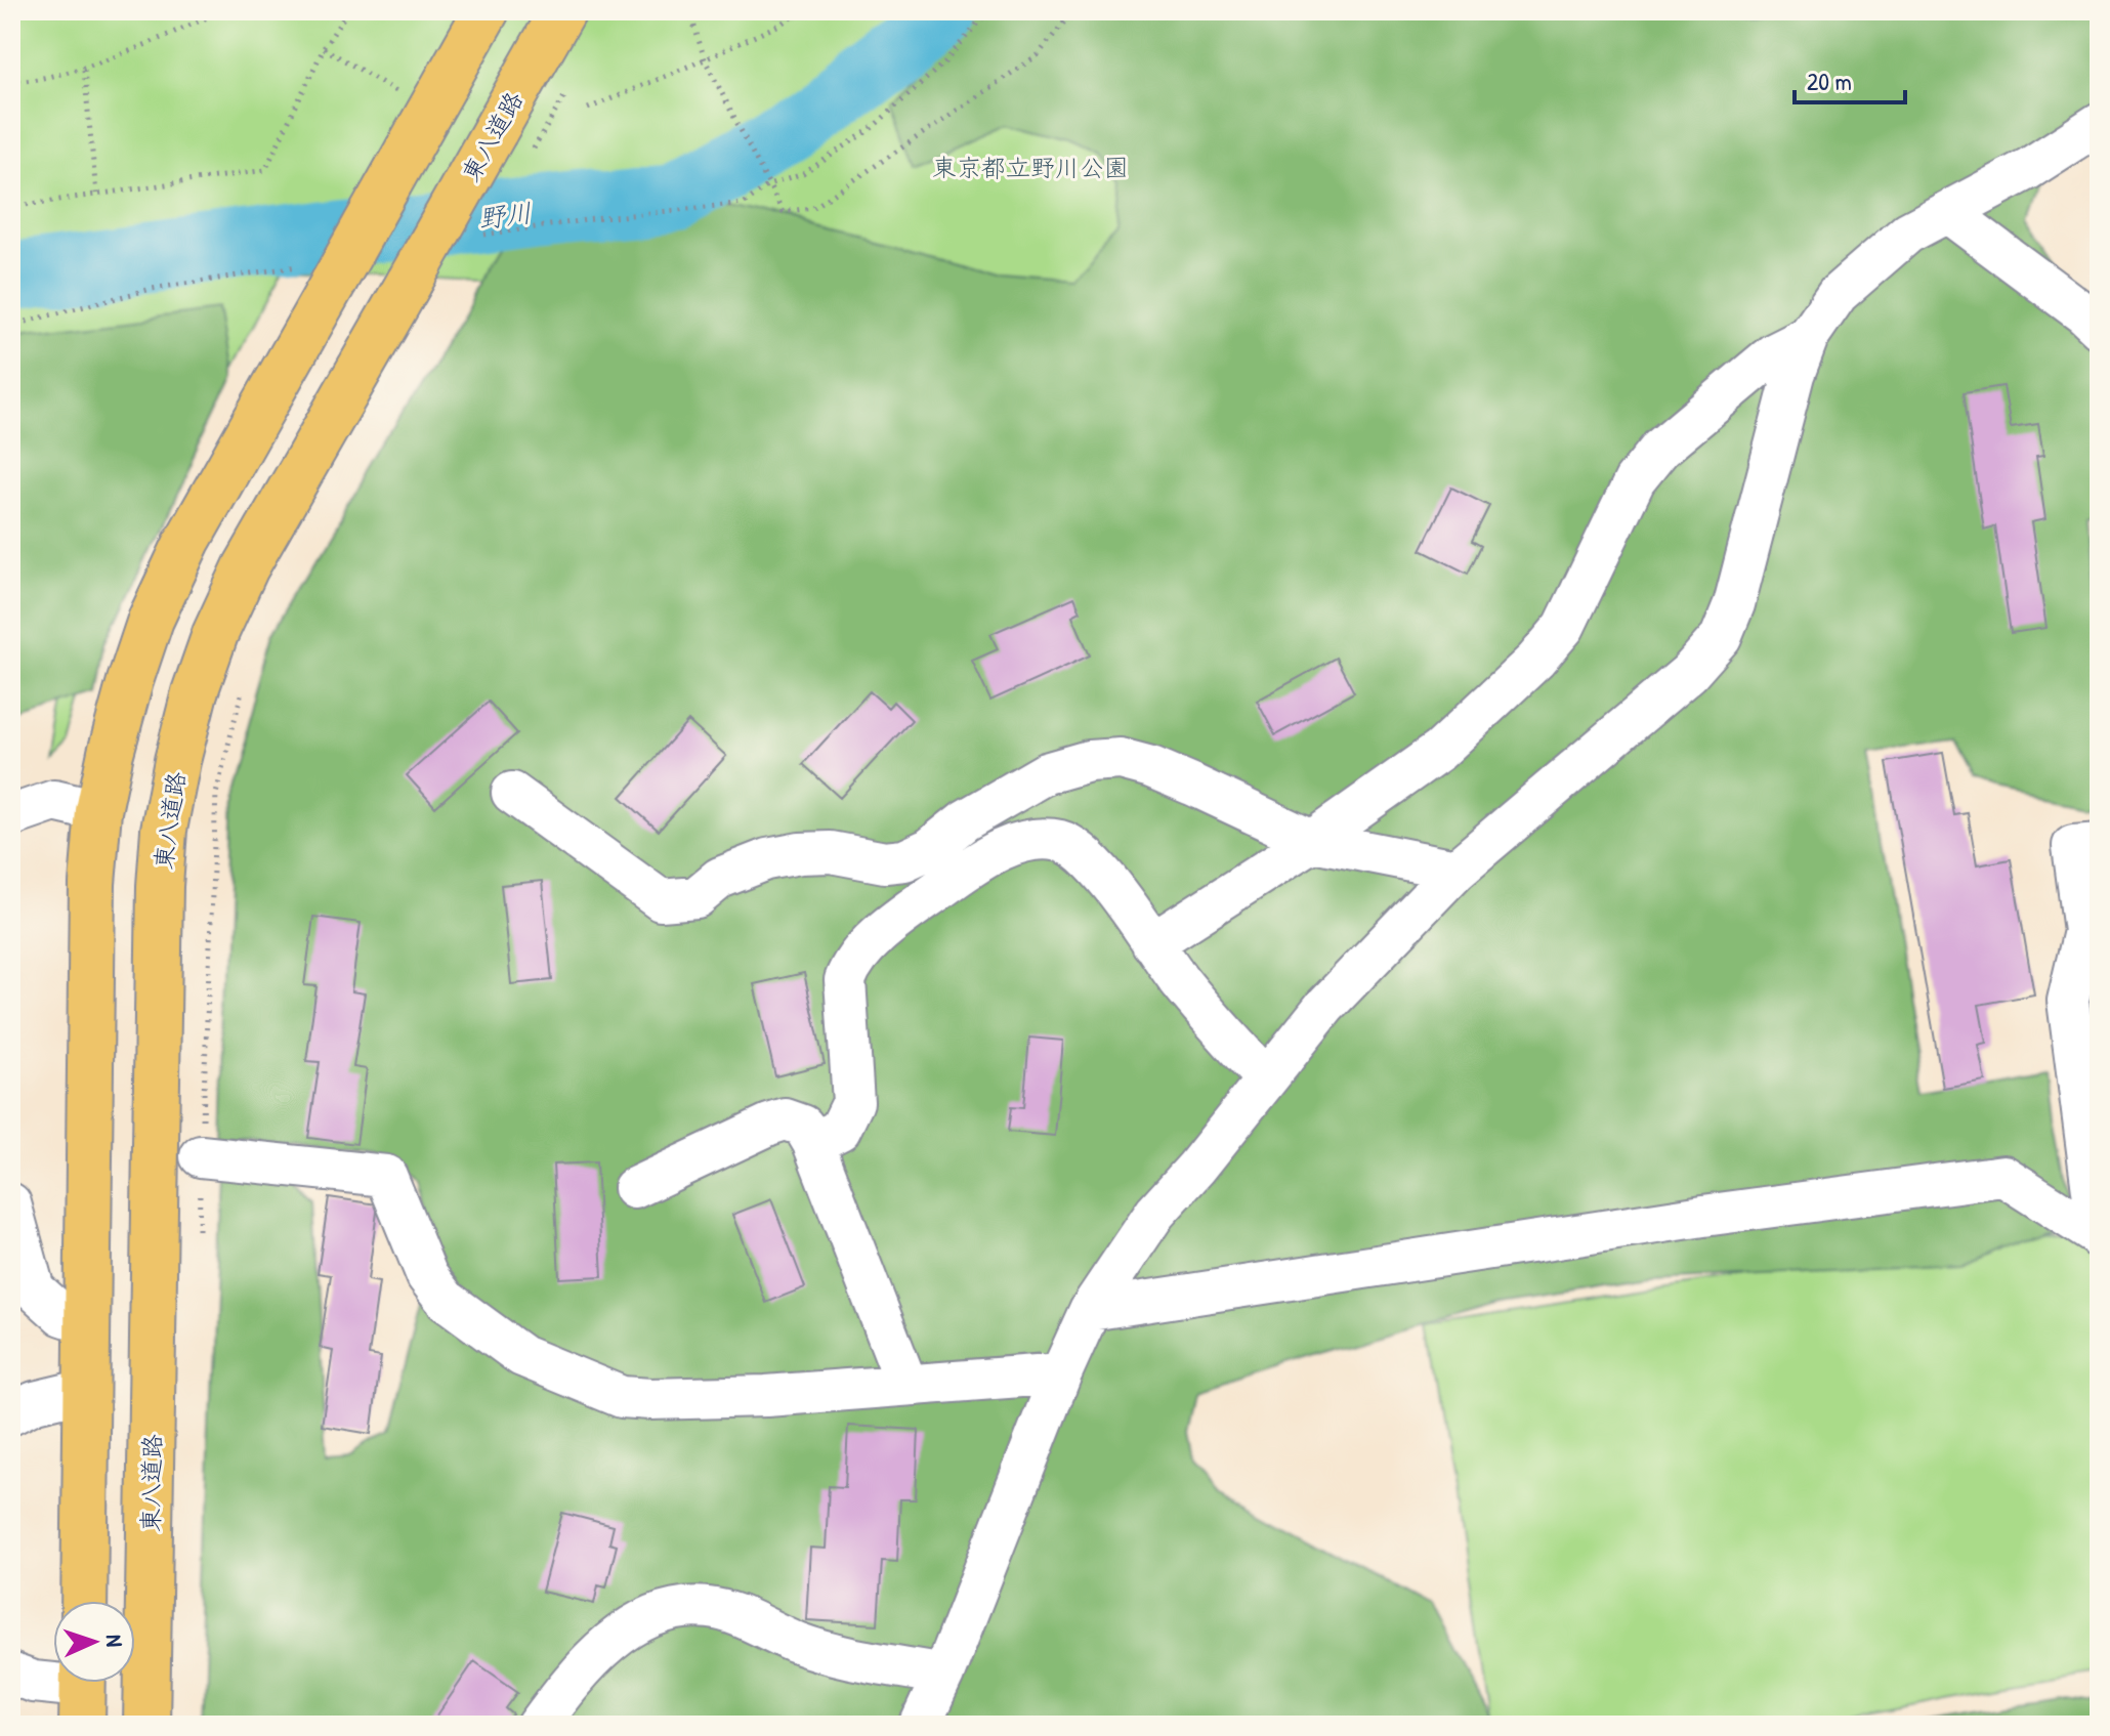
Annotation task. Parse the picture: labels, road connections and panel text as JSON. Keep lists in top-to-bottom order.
{
  "streets": {
    "main road": ["東八道路"]
  },
  "water": ["野川"],
  "parks": ["東京都立野川公園"],
  "scale_bar": "20 m",
  "north": "right"
}
